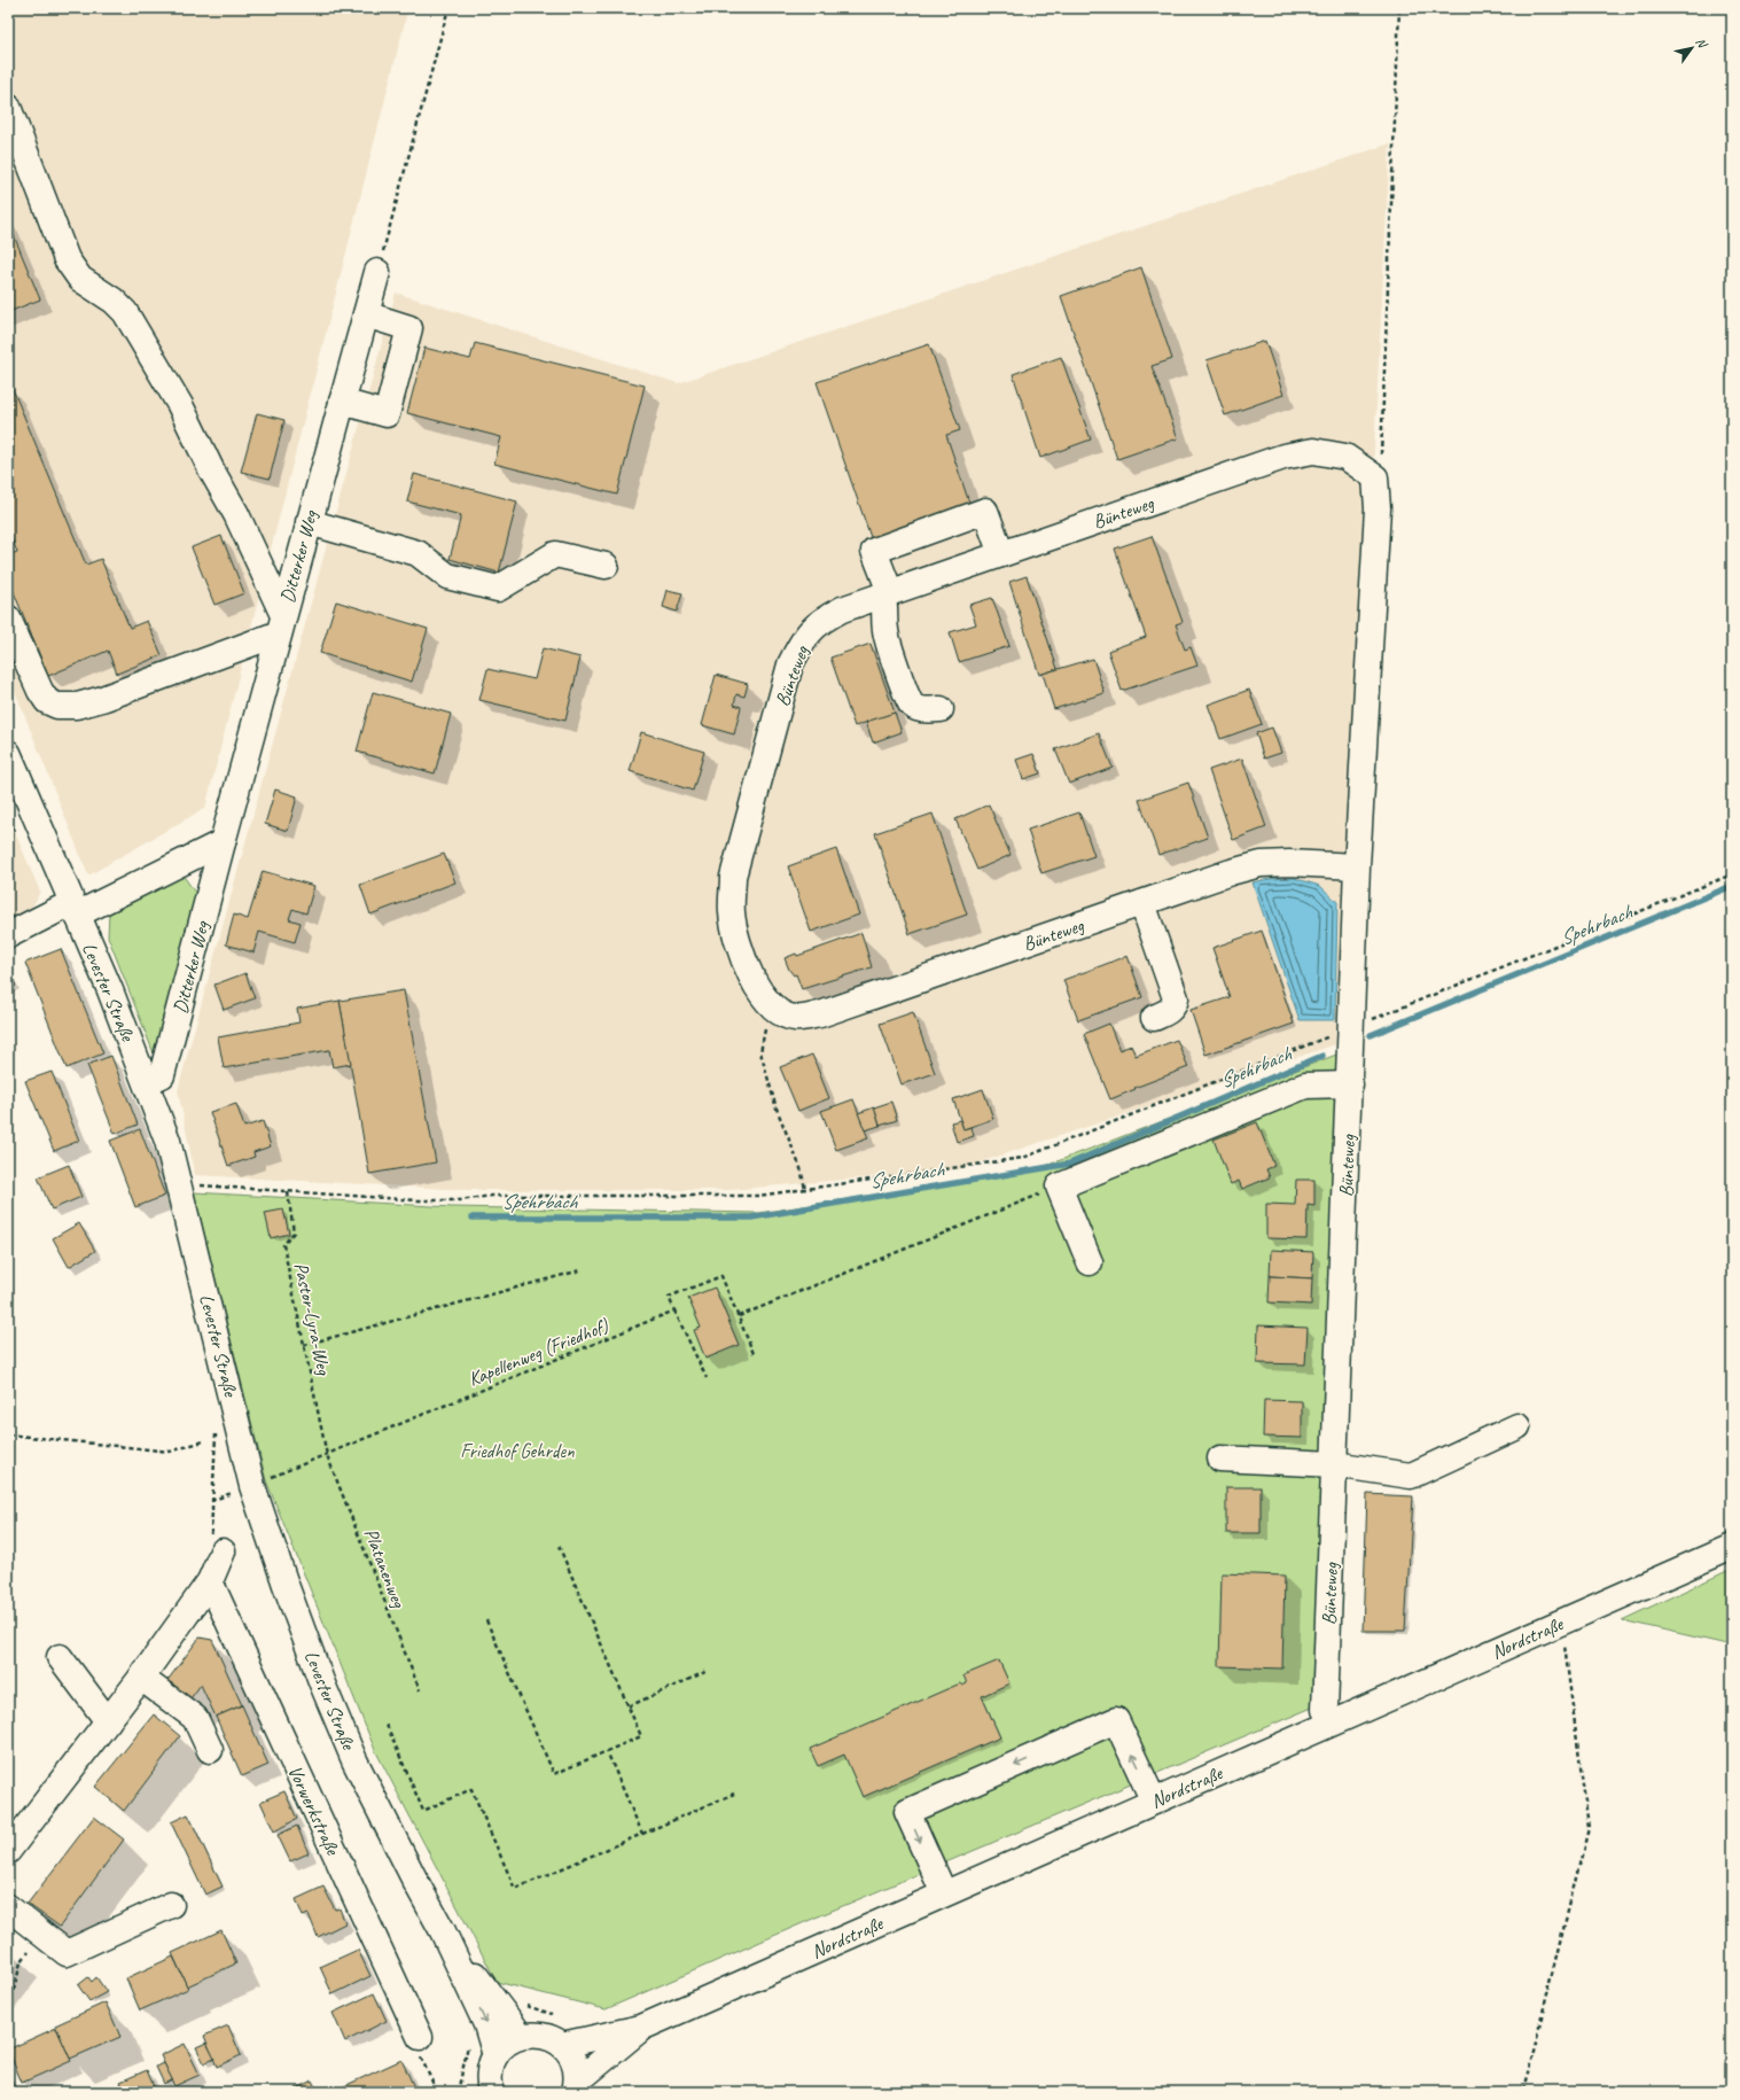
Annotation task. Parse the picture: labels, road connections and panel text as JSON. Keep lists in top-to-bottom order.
{
  "streets": {
    "street": [
      "Bünteweg",
      "Ditterker Weg",
      "Levester Straße",
      "Nordstraße",
      "Vorwerkstraße"
    ],
    "path": ["Pastor-Lyra-Weg", "Kapellenweg (Friedhof)", "Platanenweg"]
  },
  "crossings": [
    ["Bünteweg", "Nordstraße"],
    ["Ditterker Weg", "Levester Straße"],
    ["Pastor-Lyra-Weg", "Kapellenweg (Friedhof)"],
    ["Pastor-Lyra-Weg", "Platanenweg"],
    ["Kapellenweg (Friedhof)", "Platanenweg"]
  ],
  "water": ["Spehrbach"],
  "parks": ["Friedhof Gehrden"],
  "north": "top right"
}
